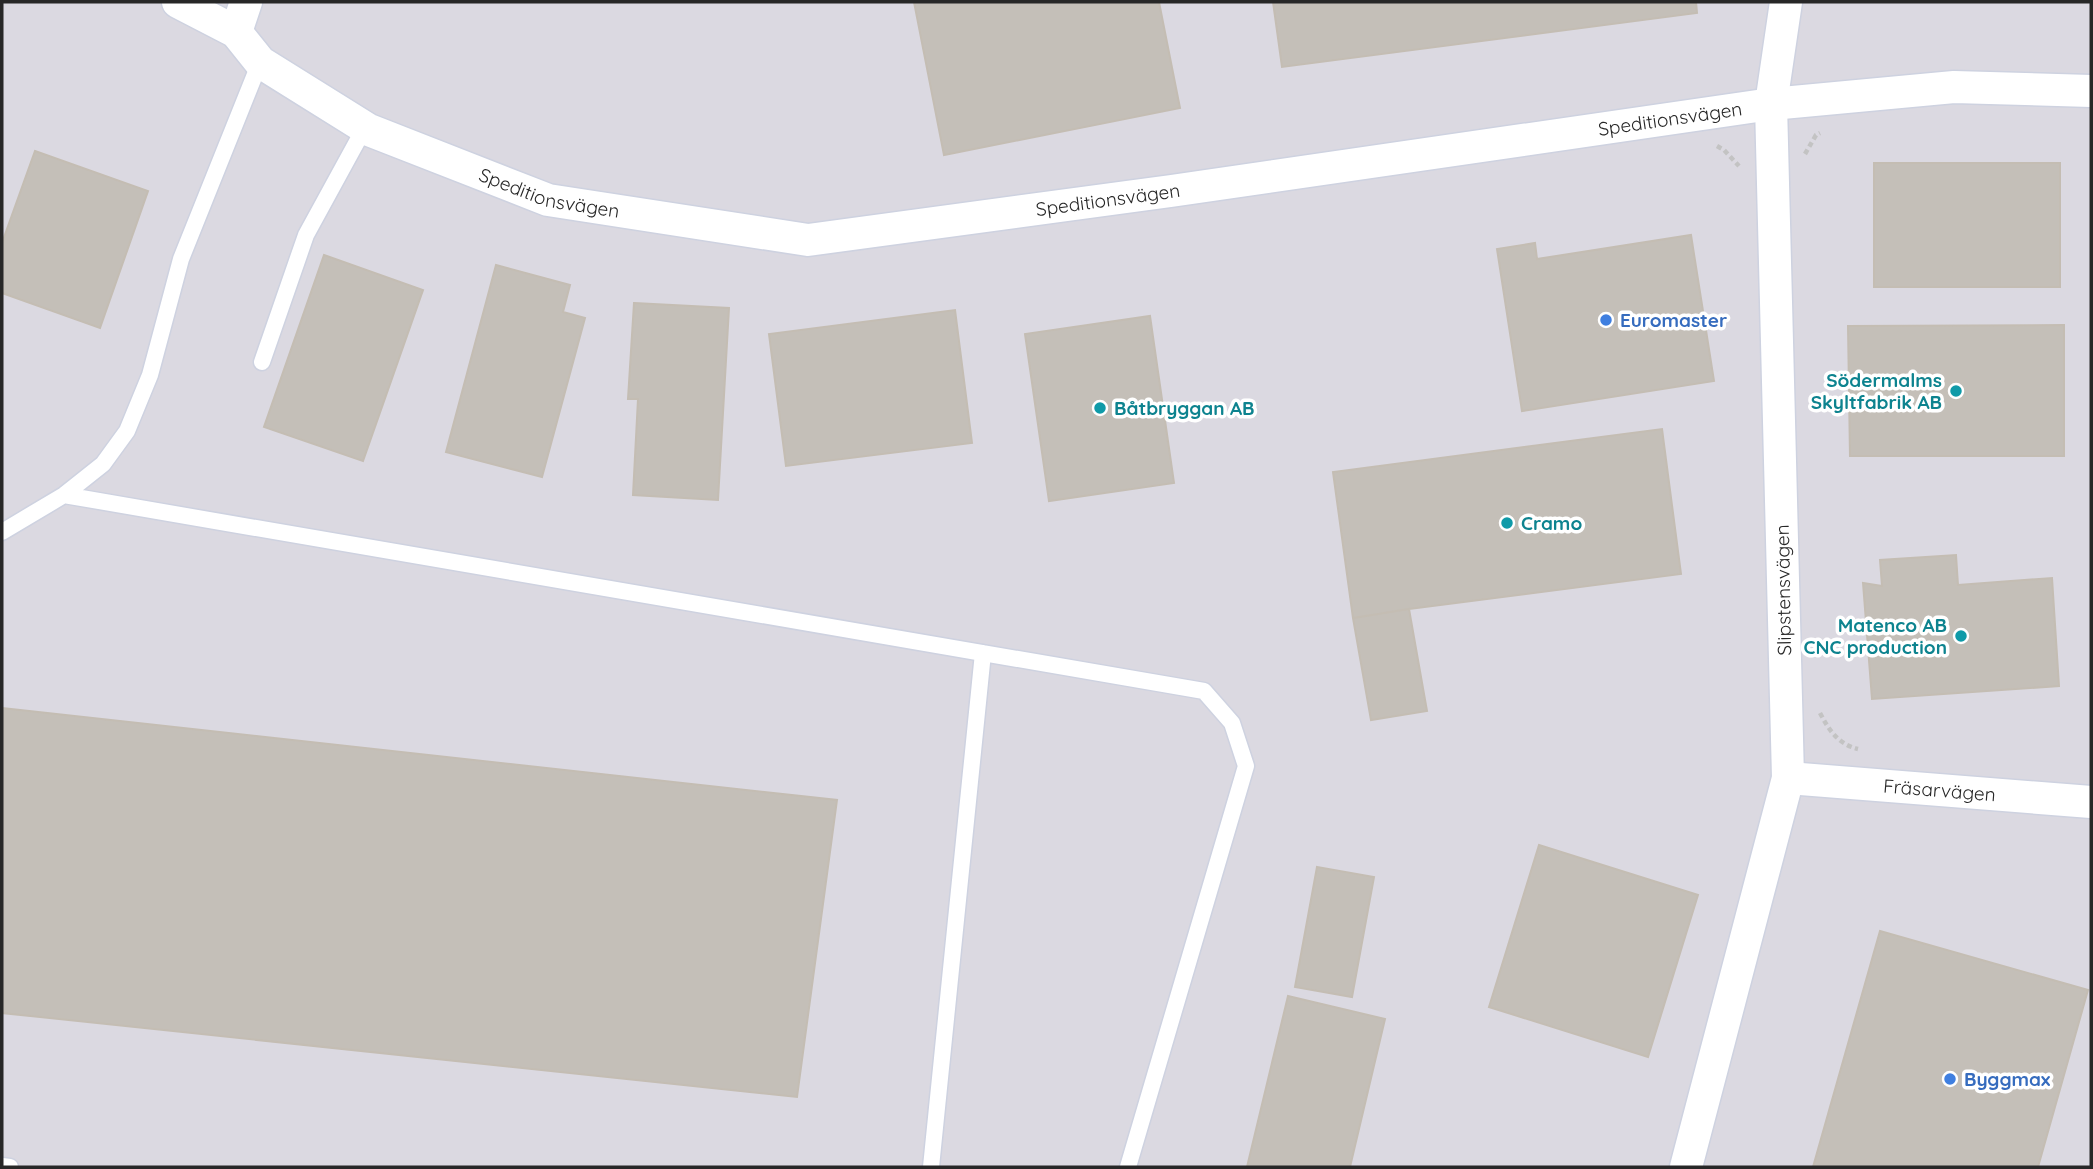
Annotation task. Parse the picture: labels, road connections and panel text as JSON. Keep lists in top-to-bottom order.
{
  "streets": {
    "street": ["Speditionsvägen", "Slipstensvägen", "Fräsarvägen"]
  },
  "crossings": [
    ["Speditionsvägen", "Slipstensvägen"],
    ["Slipstensvägen", "Fräsarvägen"]
  ],
  "places": [
    "Euromaster",
    "Södermalms Skyltfabrik AB",
    "Båtbryggan AB",
    "Cramo",
    "Matenco AB CNC production",
    "Byggmax"
  ]
}
